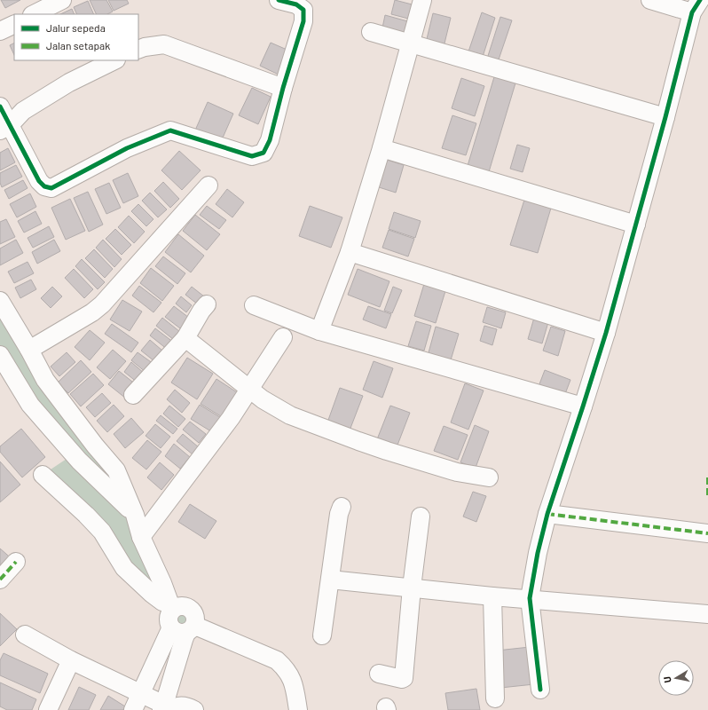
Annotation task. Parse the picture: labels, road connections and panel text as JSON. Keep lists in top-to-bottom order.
{
  "legend": ["Jalur sepeda", "Jalan setapak"],
  "north": "left"
}
